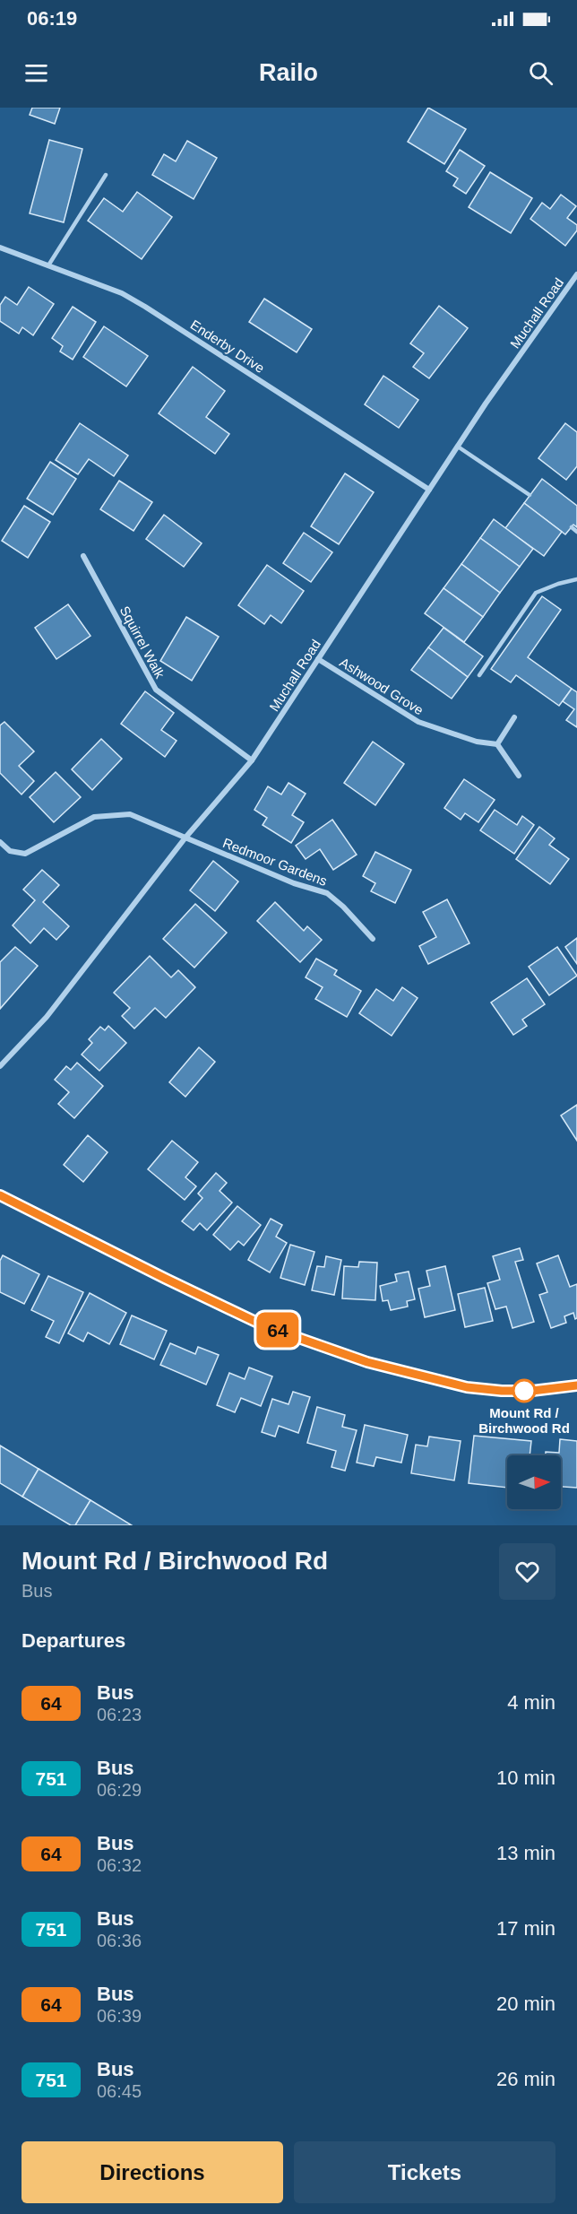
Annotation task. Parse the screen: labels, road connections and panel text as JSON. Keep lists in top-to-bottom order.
{
  "streets": {
    "street": [
      "Muchall Road",
      "Enderby Drive",
      "Squirrel Walk",
      "Ashwood Grove",
      "Redmoor Gardens"
    ]
  },
  "crossings": [
    ["Muchall Road", "Enderby Drive"],
    ["Muchall Road", "Squirrel Walk"],
    ["Muchall Road", "Ashwood Grove"],
    ["Muchall Road", "Redmoor Gardens"]
  ],
  "places": ["Mount Rd / Birchwood Rd"],
  "lines": ["bus line 64"],
  "north": "right",
  "page": {
    "status": "06:19",
    "header": "Railo",
    "on_map": "64",
    "heading": [
      ["Mount Rd / Birchwood Rd", "Bus"],
      "Departures"
    ],
    "list": [
      {
        "mark": "64",
        "name": "Bus",
        "note": "06:23",
        "value": "4 min"
      },
      {
        "mark": "751",
        "name": "Bus",
        "note": "06:29",
        "value": "10 min"
      },
      {
        "mark": "64",
        "name": "Bus",
        "note": "06:32",
        "value": "13 min"
      },
      {
        "mark": "751",
        "name": "Bus",
        "note": "06:36",
        "value": "17 min"
      },
      {
        "mark": "64",
        "name": "Bus",
        "note": "06:39",
        "value": "20 min"
      },
      {
        "mark": "751",
        "name": "Bus",
        "note": "06:45",
        "value": "26 min"
      }
    ],
    "buttons": ["Directions", "Tickets"]
  }
}
